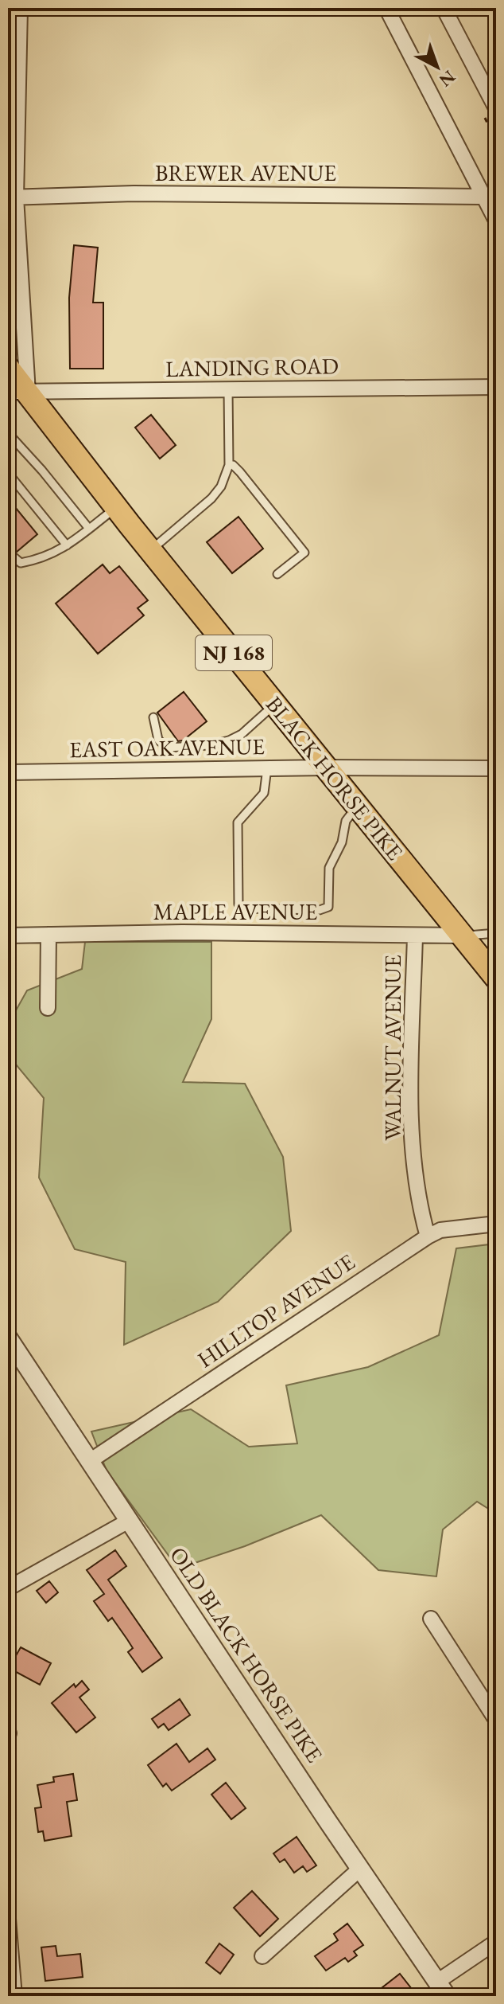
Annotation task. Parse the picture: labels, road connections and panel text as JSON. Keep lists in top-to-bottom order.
{
  "streets": {
    "main road": ["NJ 168", "BLACK HORSE PIKE"],
    "street": [
      "BREWER AVENUE",
      "LANDING ROAD",
      "EAST OAK AVENUE",
      "MAPLE AVENUE",
      "WALNUT AVENUE",
      "HILLTOP AVENUE",
      "OLD BLACK HORSE PIKE"
    ]
  },
  "crossings": [
    ["LANDING ROAD", "BLACK HORSE PIKE"],
    ["EAST OAK AVENUE", "BLACK HORSE PIKE"],
    ["BLACK HORSE PIKE", "MAPLE AVENUE"],
    ["MAPLE AVENUE", "WALNUT AVENUE"],
    ["WALNUT AVENUE", "HILLTOP AVENUE"],
    ["HILLTOP AVENUE", "OLD BLACK HORSE PIKE"]
  ],
  "north": "bottom right"
}
